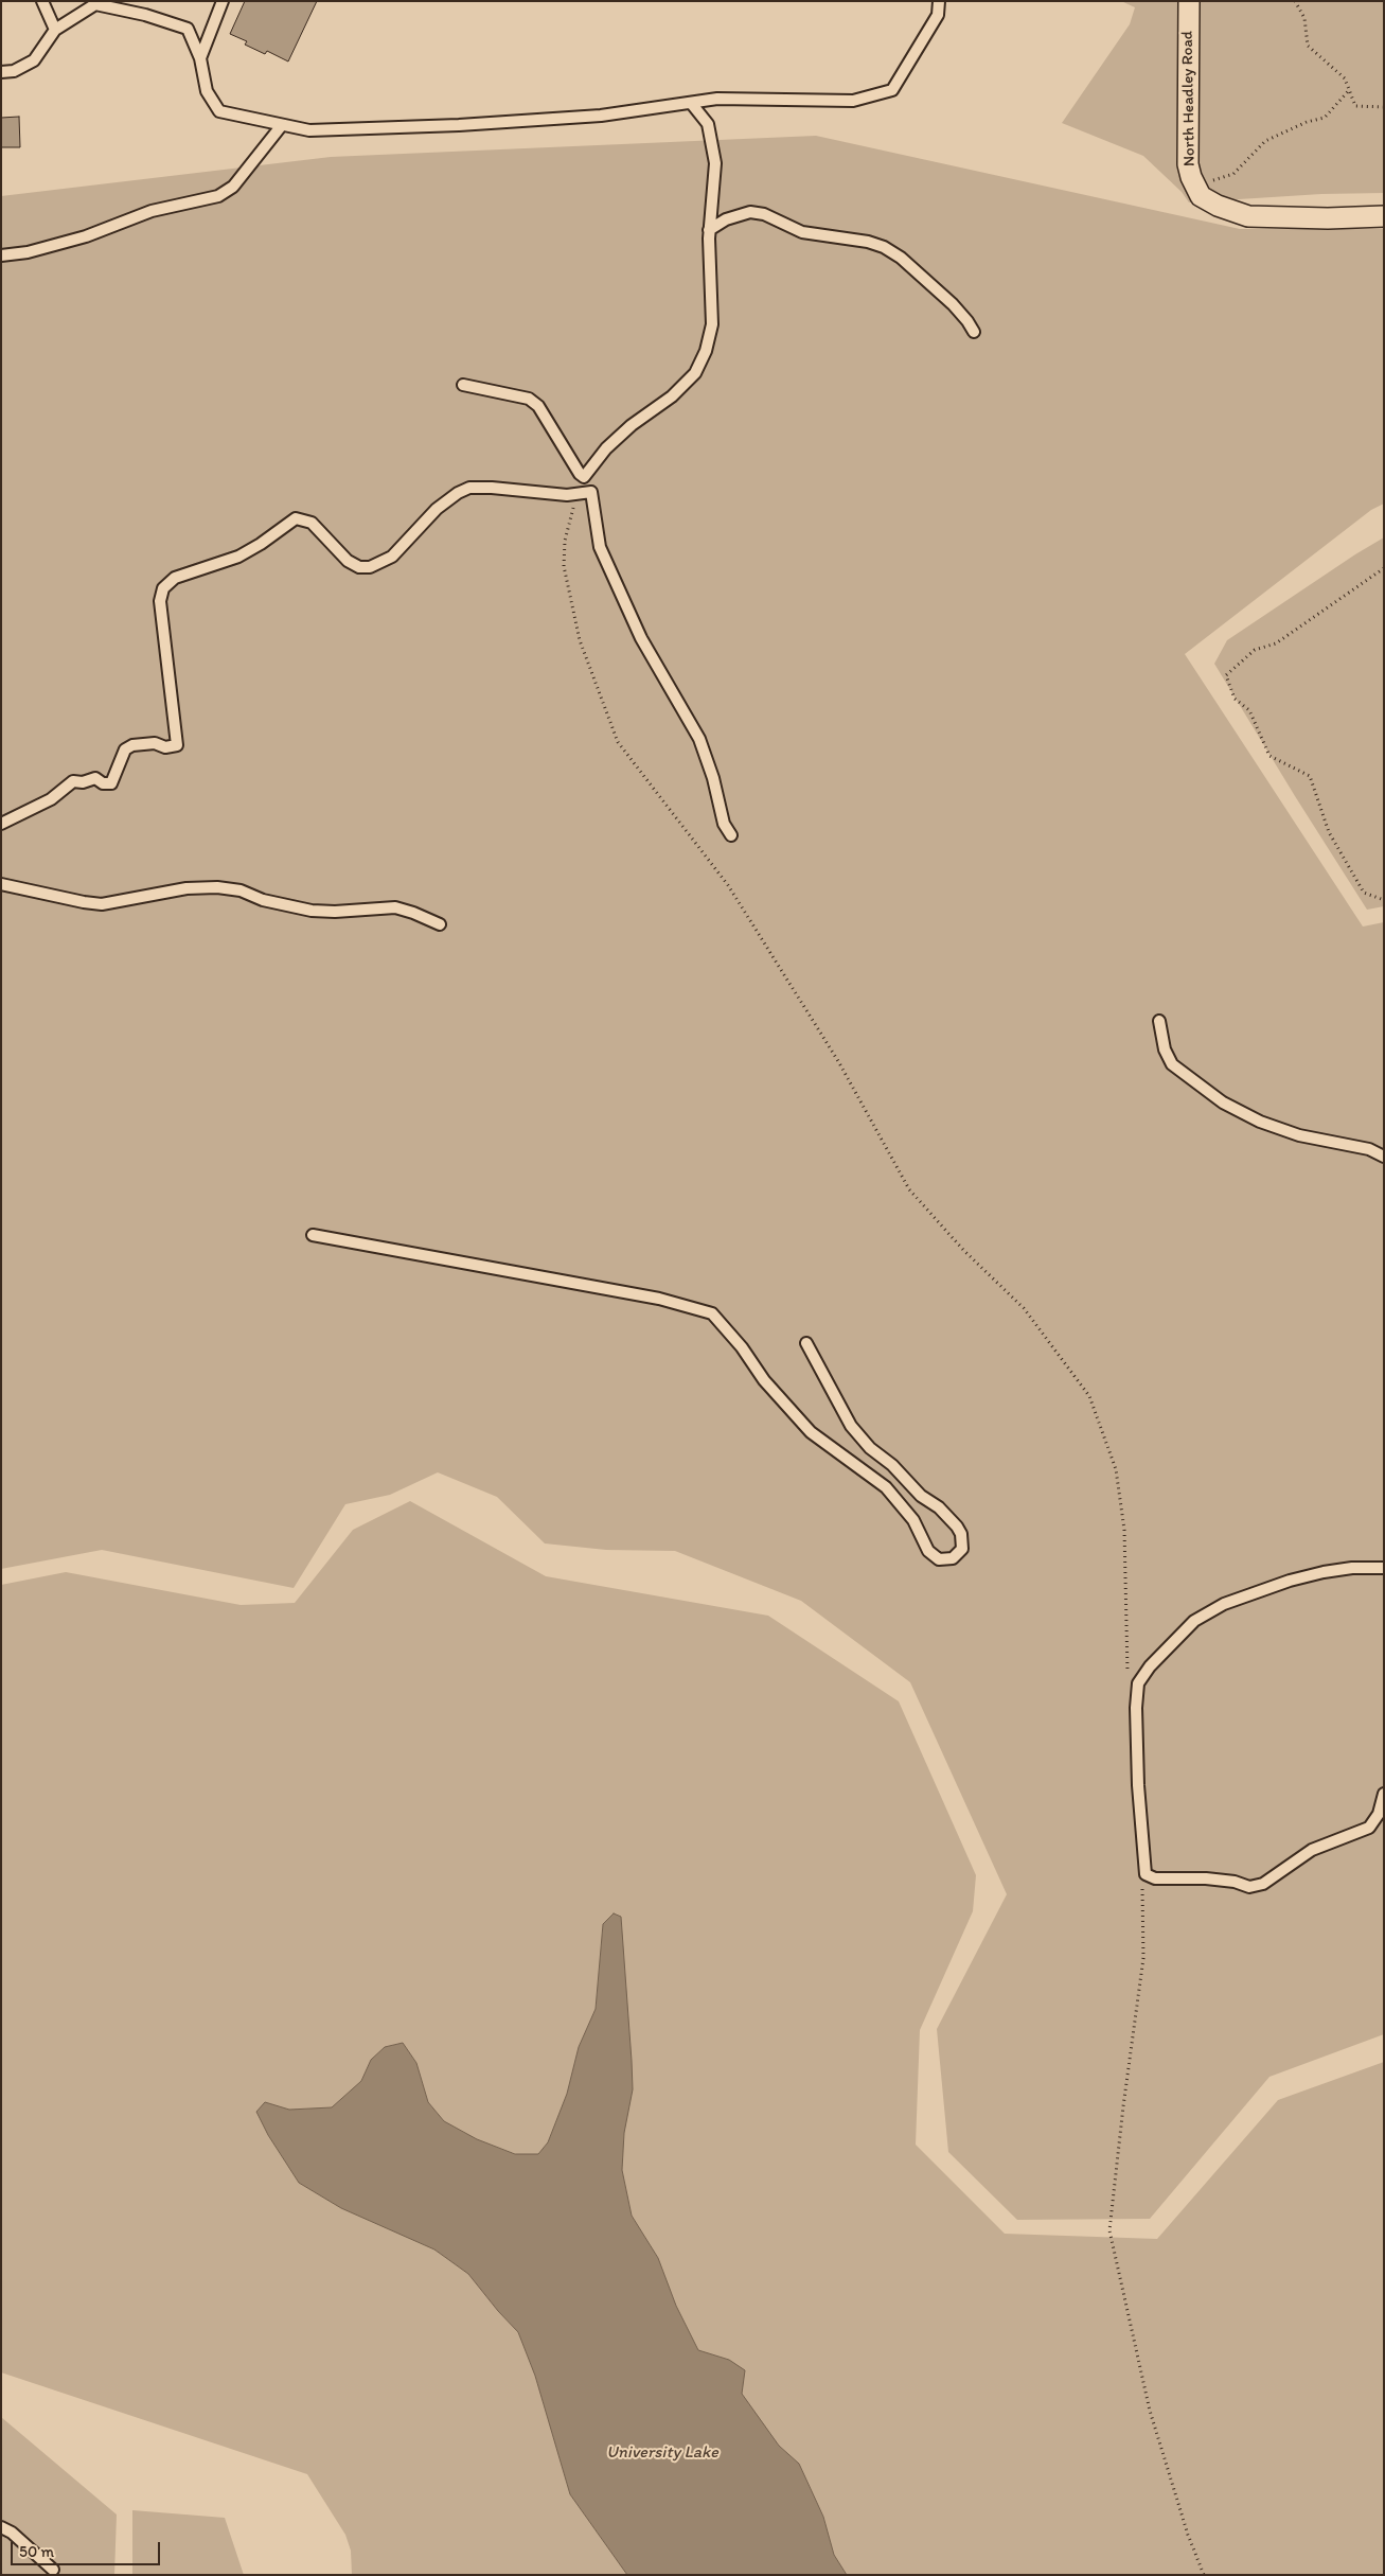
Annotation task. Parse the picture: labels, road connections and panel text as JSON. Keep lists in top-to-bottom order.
{
  "streets": {
    "street": ["North Headley Road"]
  },
  "water": ["University Lake"],
  "scale_bar": "50 m"
}
